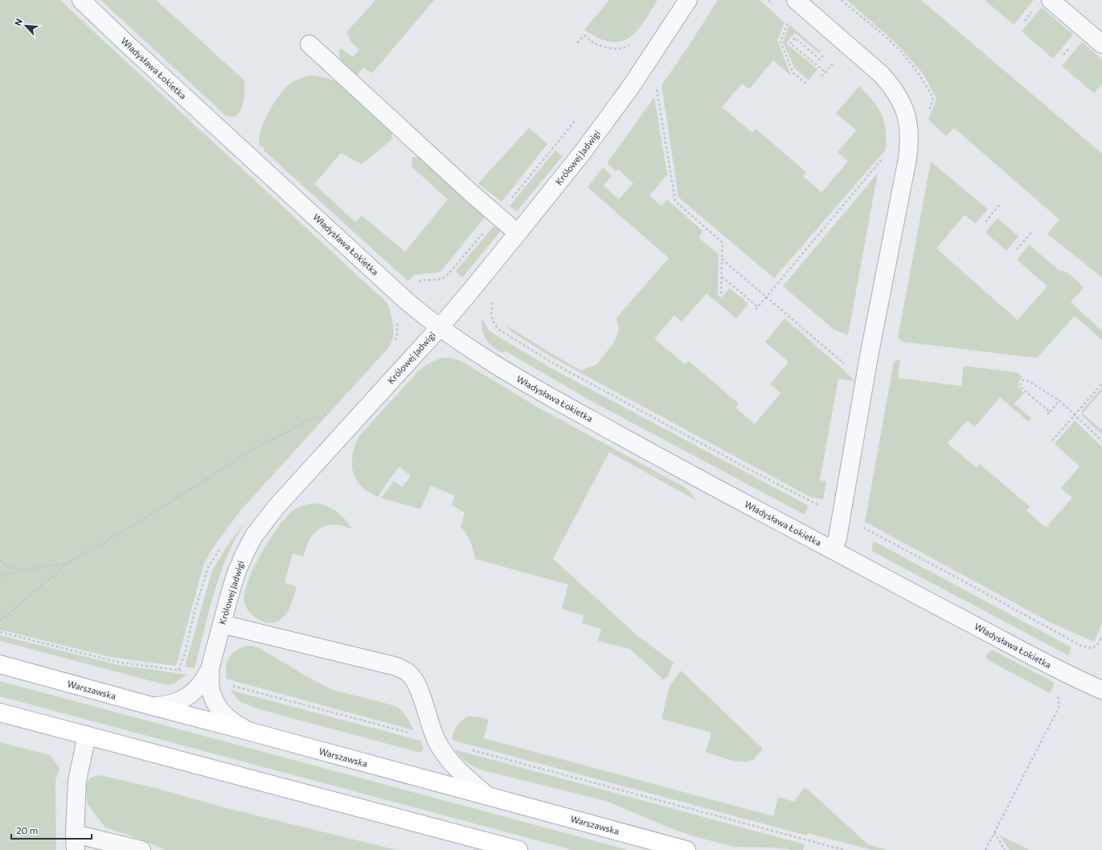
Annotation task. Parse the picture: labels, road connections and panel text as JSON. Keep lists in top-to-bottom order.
{
  "streets": {
    "main road": ["Warszawska"],
    "street": ["Władysława Łokietka", "Królowej Jadwigi"]
  },
  "crossings": [
    ["Władysława Łokietka", "Królowej Jadwigi"],
    ["Królowej Jadwigi", "Warszawska"]
  ],
  "scale_bar": "20 m",
  "north": "top left"
}
